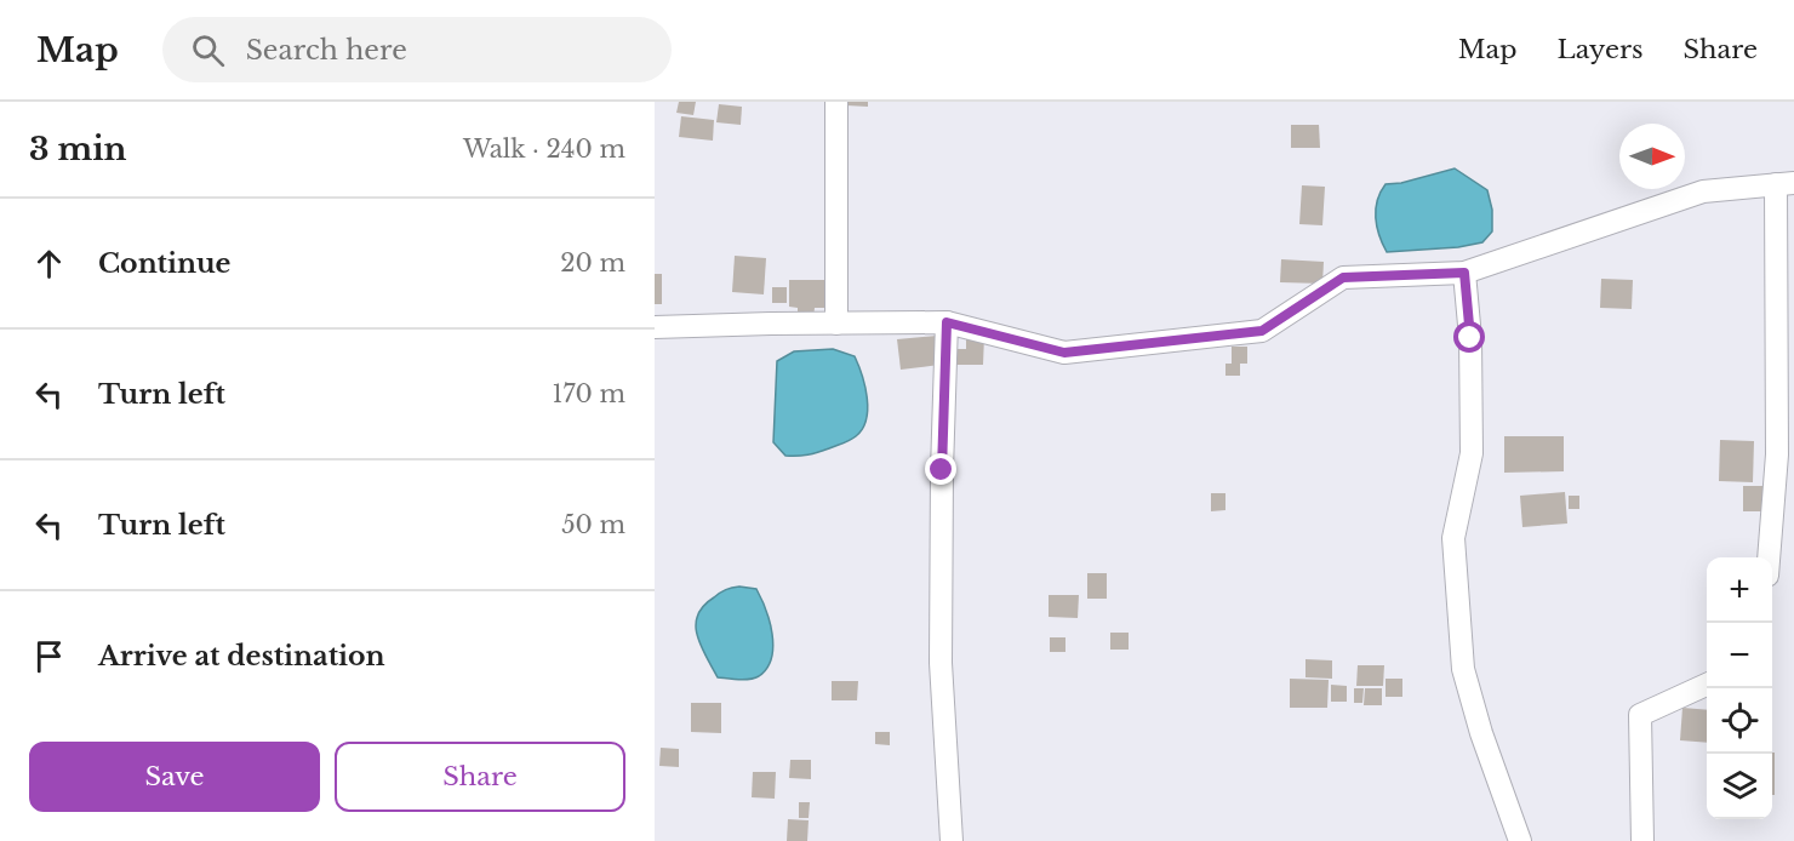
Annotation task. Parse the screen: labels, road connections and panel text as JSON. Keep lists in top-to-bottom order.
{
  "north": "right",
  "page": {
    "header": "Map",
    "search": "Search here",
    "nav": ["Map", "Layers", "Share"],
    "heading": ["3 min", "Walk · 240 m"],
    "list": [
      ["Continue", "20 m"],
      ["Turn left", "170 m"],
      ["Turn left", "50 m"],
      "Arrive at destination"
    ],
    "map_buttons": ["+", "−"],
    "buttons": ["Save", "Share"]
  }
}
